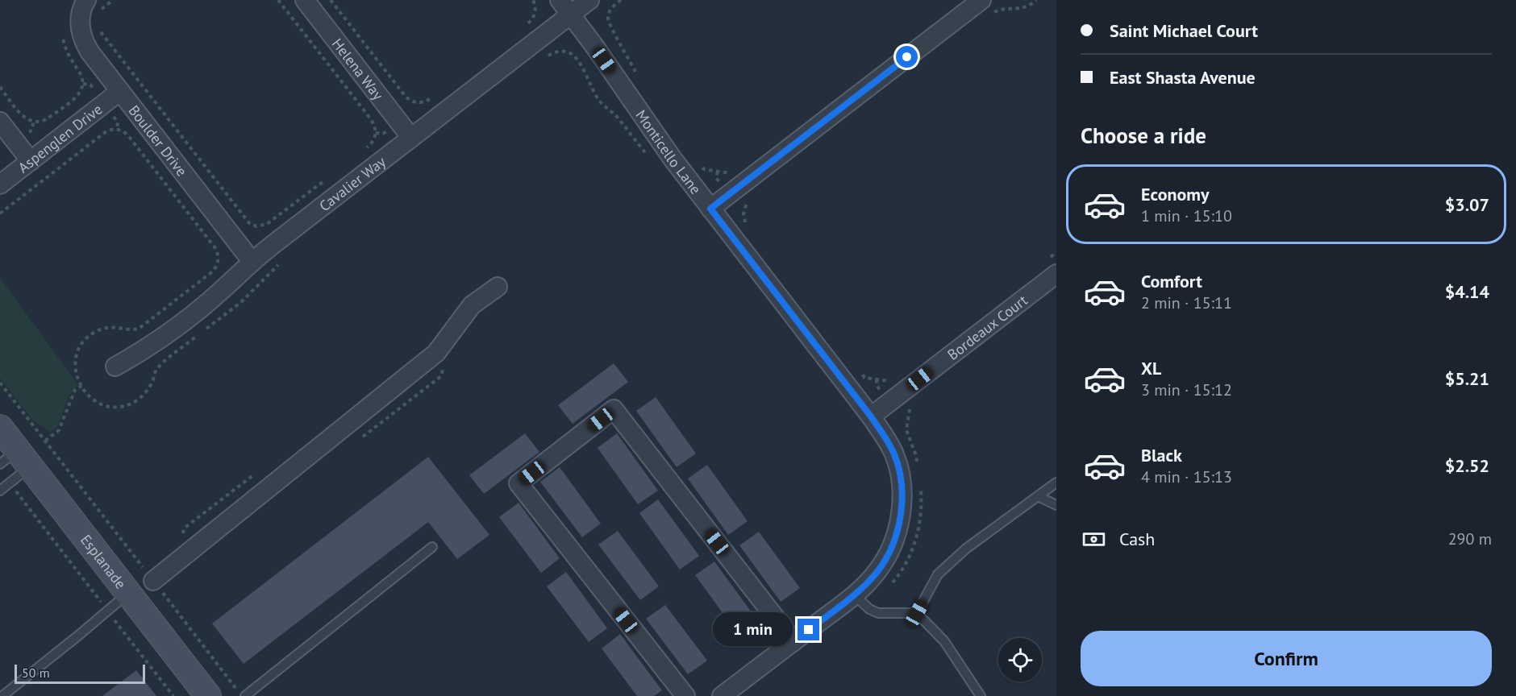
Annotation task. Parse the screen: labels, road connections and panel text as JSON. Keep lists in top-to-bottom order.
{
  "streets": {
    "main road": ["Esplanade"],
    "street": [
      "Helena Way",
      "Aspenglen Drive",
      "Boulder Drive",
      "Monticello Lane",
      "Cavalier Way",
      "Bordeaux Court"
    ]
  },
  "crossings": [
    ["Helena Way", "Cavalier Way"],
    ["Aspenglen Drive", "Boulder Drive"],
    ["Boulder Drive", "Cavalier Way"],
    ["Monticello Lane", "Cavalier Way"],
    ["Monticello Lane", "Bordeaux Court"]
  ],
  "scale_bar": "50 m",
  "page": {
    "banner": ["Saint Michael Court", "East Shasta Avenue"],
    "heading": "Choose a ride",
    "list": [
      {
        "name": "Economy",
        "note": "1 min · 15:10",
        "value": "$3.07"
      },
      {
        "name": "Comfort",
        "note": "2 min · 15:11",
        "value": "$4.14"
      },
      {
        "name": "XL",
        "note": "3 min · 15:12",
        "value": "$5.21"
      },
      {
        "name": "Black",
        "note": "4 min · 15:13",
        "value": "$2.52"
      }
    ],
    "pay": ["Cash", "290 m"],
    "bubble": "1 min",
    "buttons": "Confirm",
    "scale": "50 m"
  }
}
